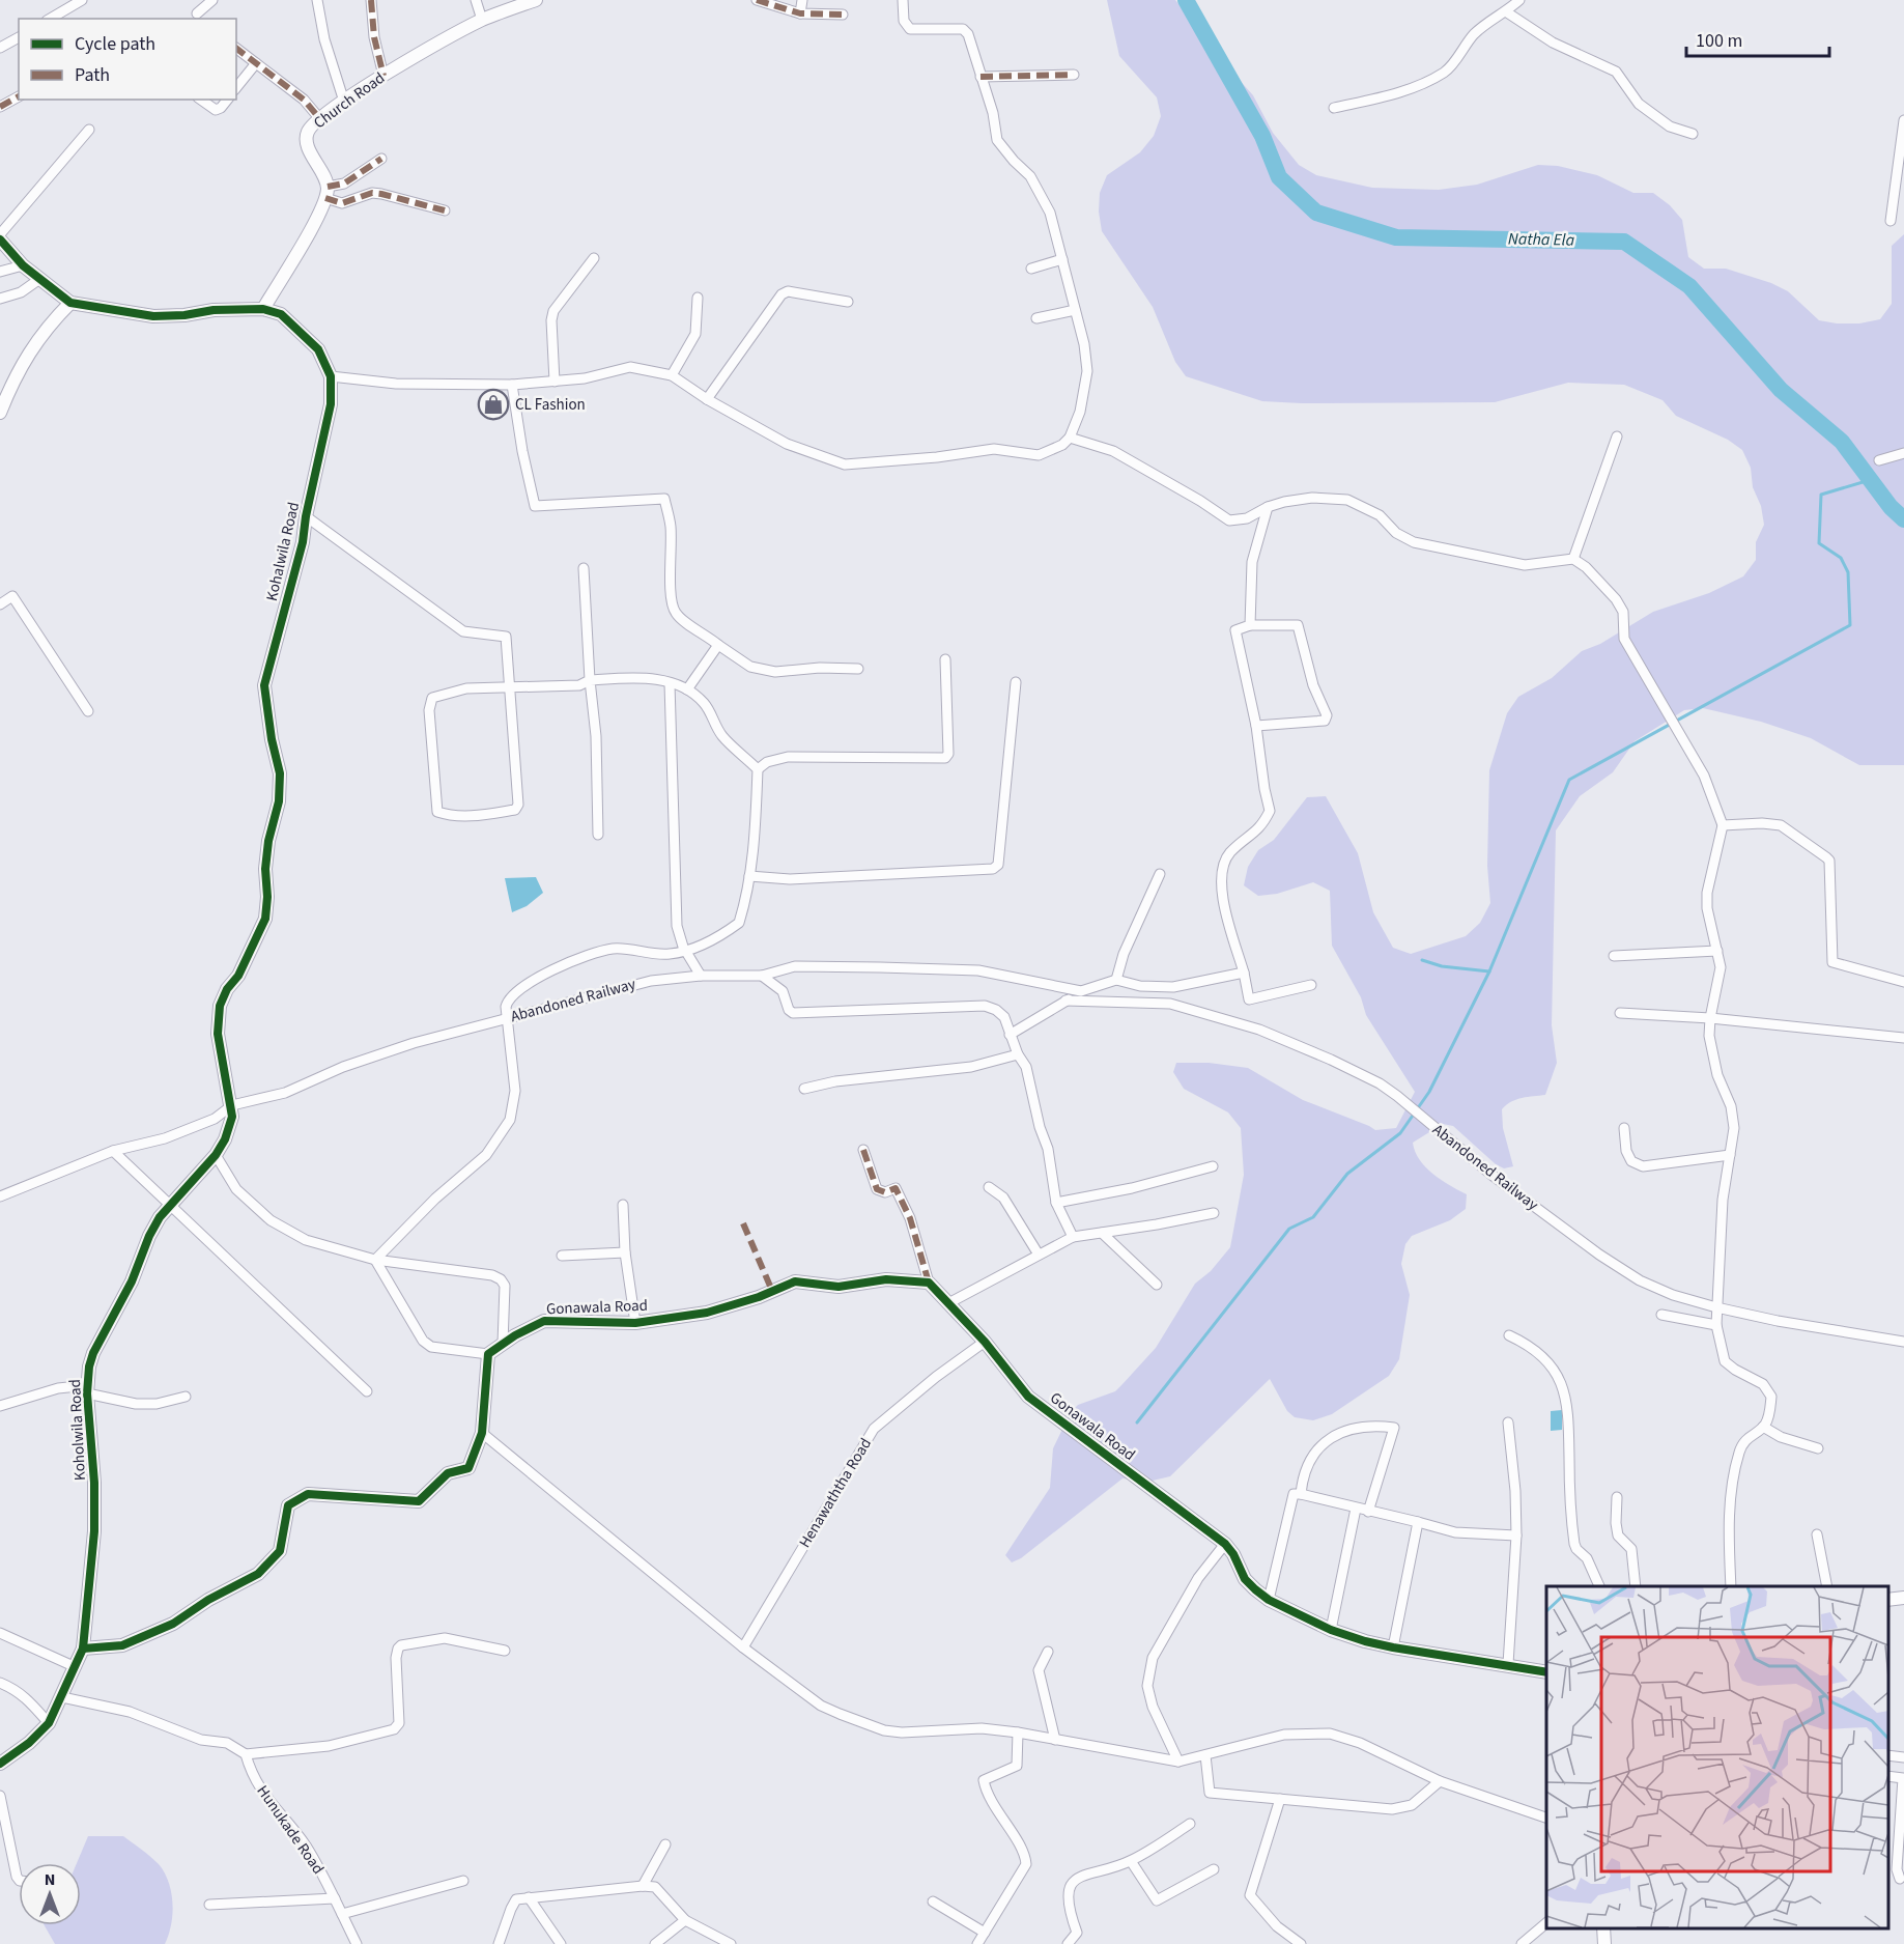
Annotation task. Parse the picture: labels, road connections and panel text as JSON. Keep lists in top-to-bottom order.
{
  "streets": {
    "street": [
      "Church Road",
      "Kohalwila Road",
      "Abandoned Railway",
      "Gonawala Road",
      "Koholwila Road",
      "Henawaththa Road",
      "Hunukade Road"
    ]
  },
  "crossings": [
    ["Kohalwila Road", "Abandoned Railway"],
    ["Kohalwila Road", "Koholwila Road"],
    ["Abandoned Railway", "Koholwila Road"],
    ["Gonawala Road", "Henawaththa Road"]
  ],
  "water": ["Natha Ela"],
  "places": {
    "shop": ["CL Fashion"]
  },
  "legend": ["Cycle path", "Path"],
  "scale_bar": "100 m",
  "north": "top"
}
